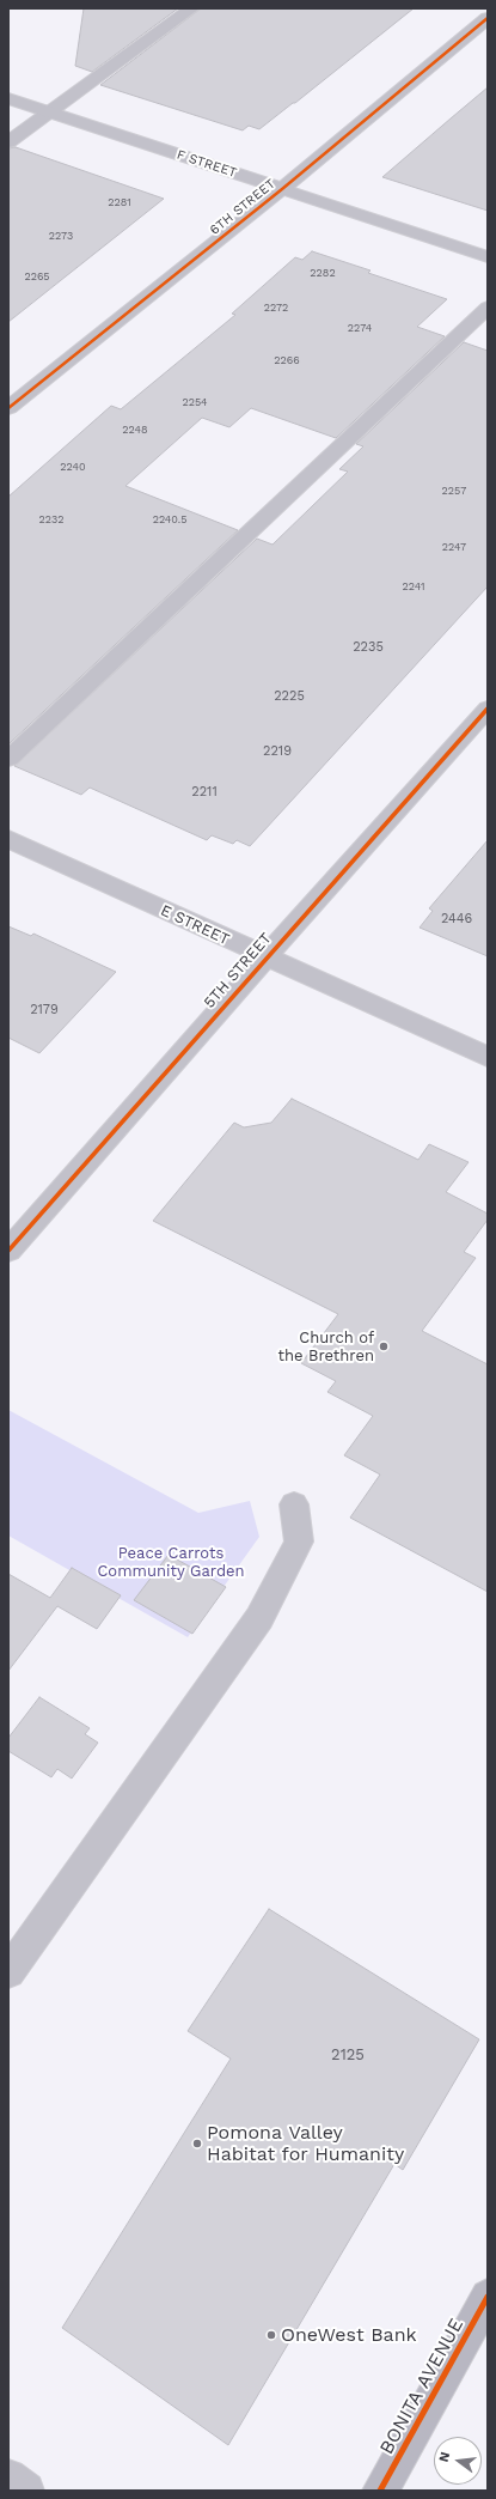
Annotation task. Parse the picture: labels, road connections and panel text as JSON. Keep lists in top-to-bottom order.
{
  "streets": {
    "main road": ["BONITA AVENUE"],
    "street": [
      "F STREET",
      "6TH STREET",
      "E STREET",
      "5TH STREET"
    ]
  },
  "crossings": [
    ["F STREET", "6TH STREET"],
    ["E STREET", "5TH STREET"]
  ],
  "parks": ["Peace Carrots Community Garden"],
  "places": ["Church of the Brethren", "Pomona Valley Habitat for Humanity", "OneWest Bank"],
  "house_numbers": [
    "2281",
    "2273",
    "2282",
    "2265",
    "2272",
    "2274",
    "2266",
    "2254",
    "2248",
    "2240",
    "2257",
    "2232",
    "2240.5",
    "2247",
    "2241",
    "2235",
    "2225",
    "2219",
    "2211",
    "2446",
    "2179",
    "2125"
  ],
  "north": "left"
}
